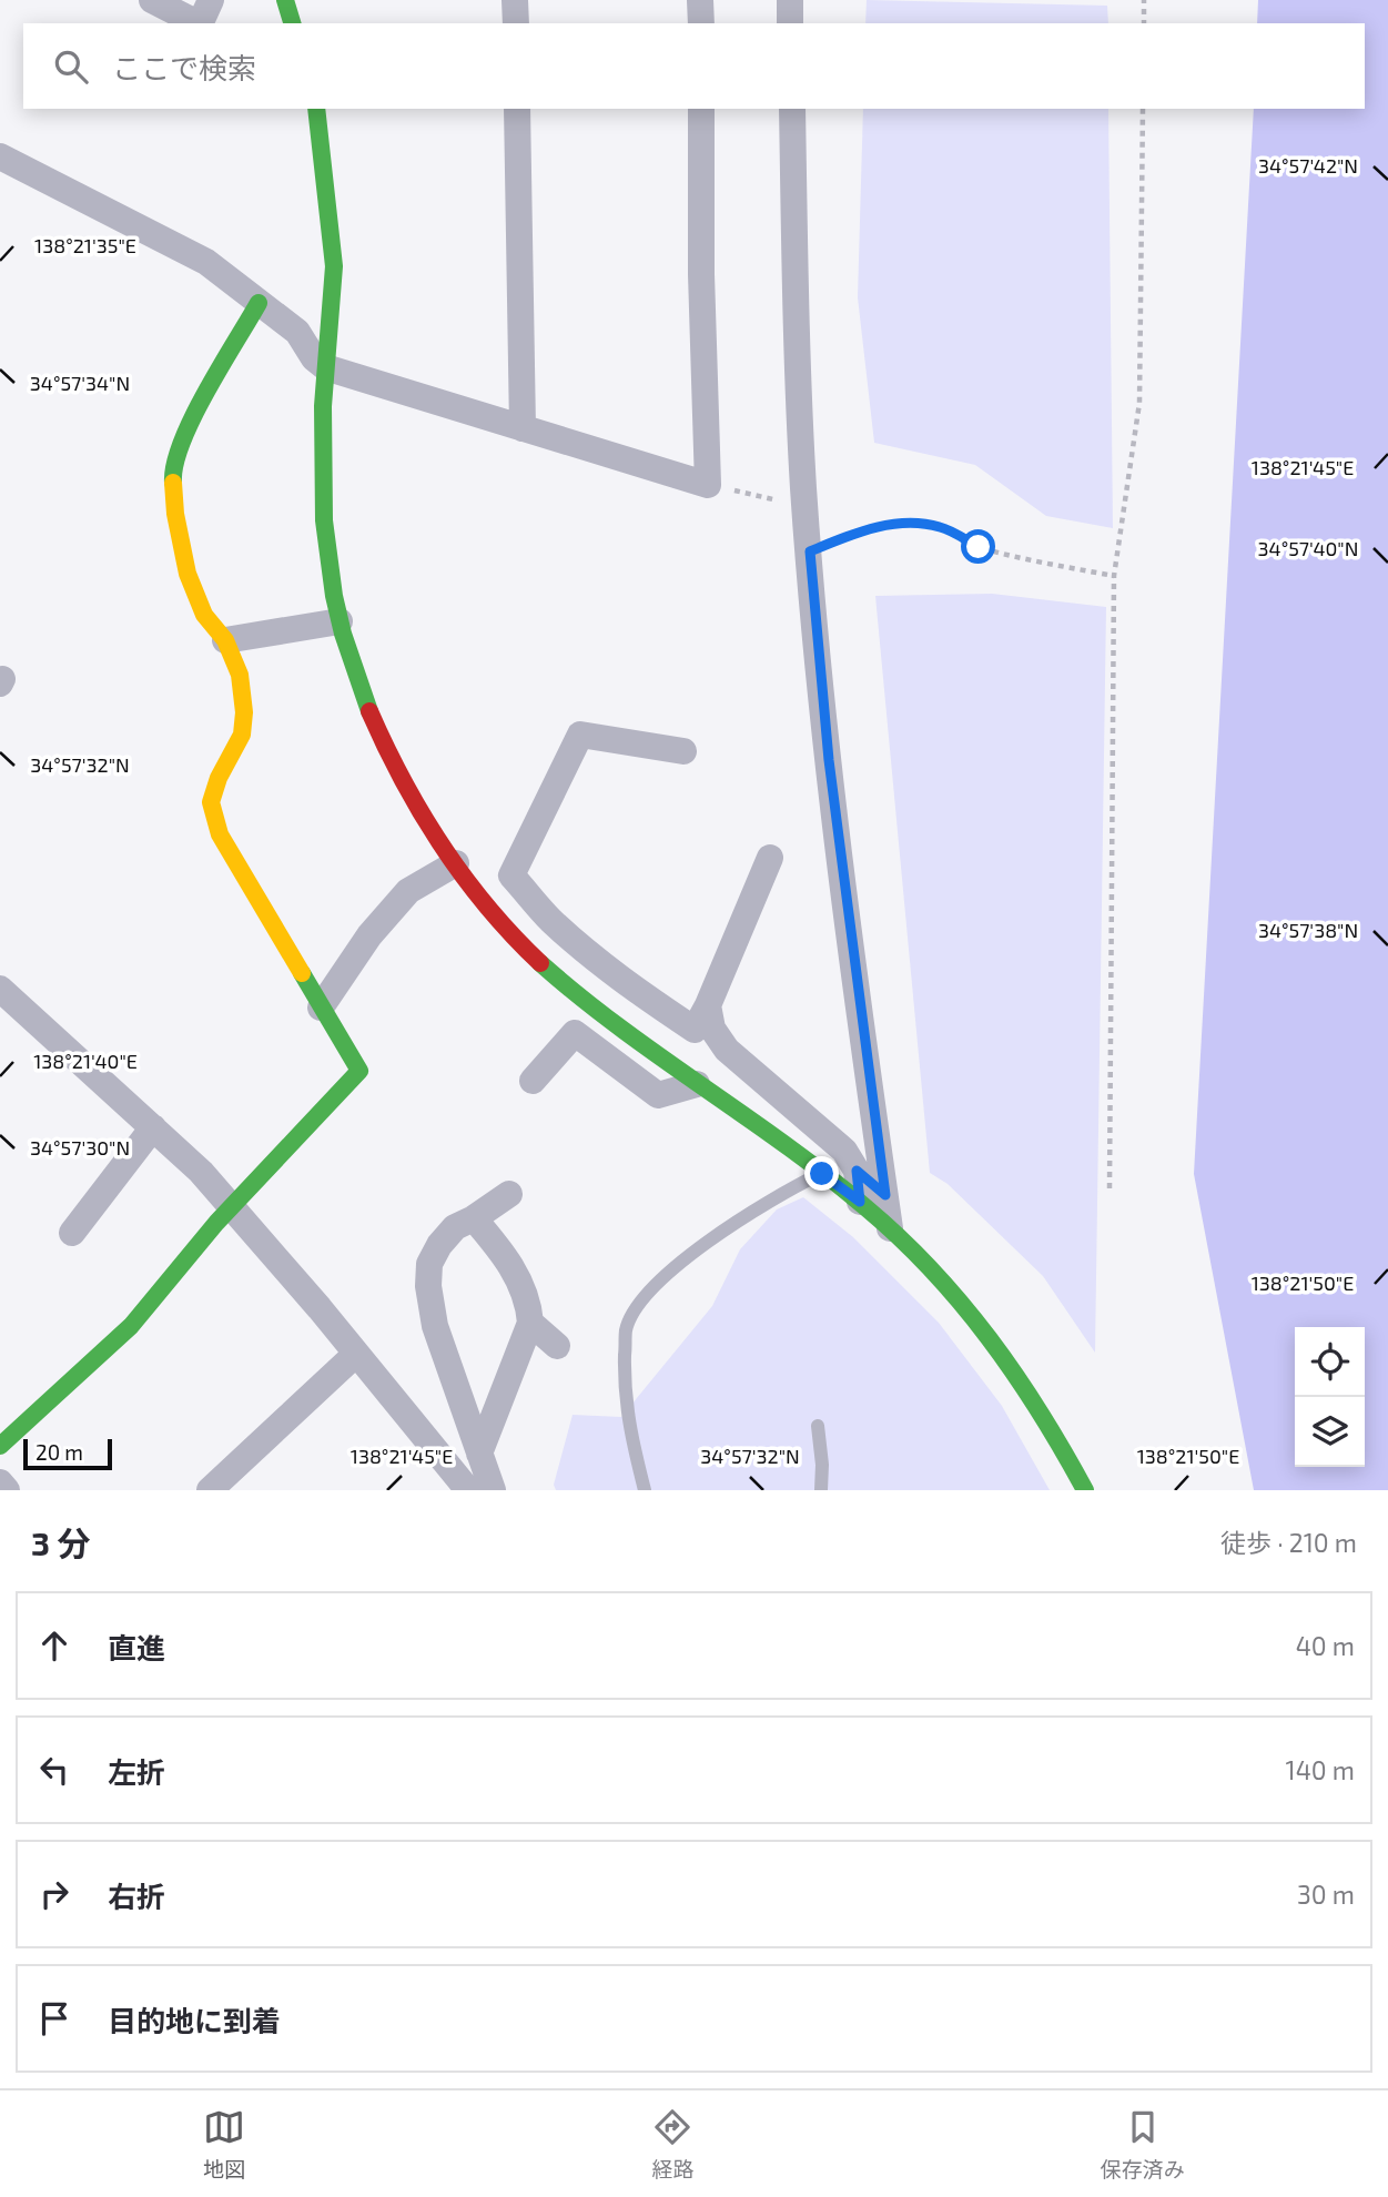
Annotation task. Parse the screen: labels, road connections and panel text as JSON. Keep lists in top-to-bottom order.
{
  "scale_bar": "20 m",
  "page": {
    "search": "ここで検索",
    "scale": "20 m",
    "heading": ["3 分", "徒歩 · 210 m"],
    "list": [
      ["直進", "40 m"],
      ["左折", "140 m"],
      ["右折", "30 m"],
      "目的地に到着"
    ],
    "nav": ["地図", "経路", "保存済み"]
  },
  "coordinates": [
    "34°57'42\"N",
    "138°21'35\"E",
    "34°57'34\"N",
    "138°21'45\"E",
    "34°57'40\"N",
    "34°57'32\"N",
    "34°57'38\"N",
    "138°21'40\"E",
    "34°57'30\"N",
    "138°21'50\"E"
  ]
}
